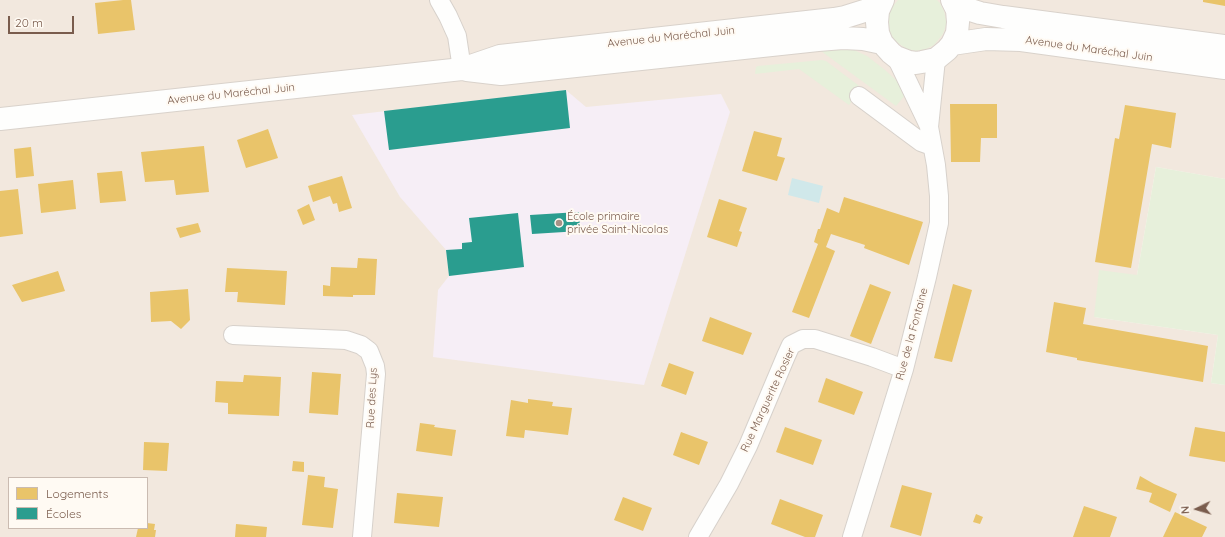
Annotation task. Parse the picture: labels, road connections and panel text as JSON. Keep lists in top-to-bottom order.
{
  "streets": {
    "main road": ["Avenue du Maréchal Juin"],
    "street": ["Rue de la Fontaine", "Rue des Lys", "Rue Marguerite Rosier"]
  },
  "crossings": [
    ["Avenue du Maréchal Juin", "Rue de la Fontaine"],
    ["Rue de la Fontaine", "Rue Marguerite Rosier"]
  ],
  "places": ["École primaire privée Saint-Nicolas"],
  "legend": ["Logements", "Écoles"],
  "scale_bar": "20 m",
  "north": "left"
}
